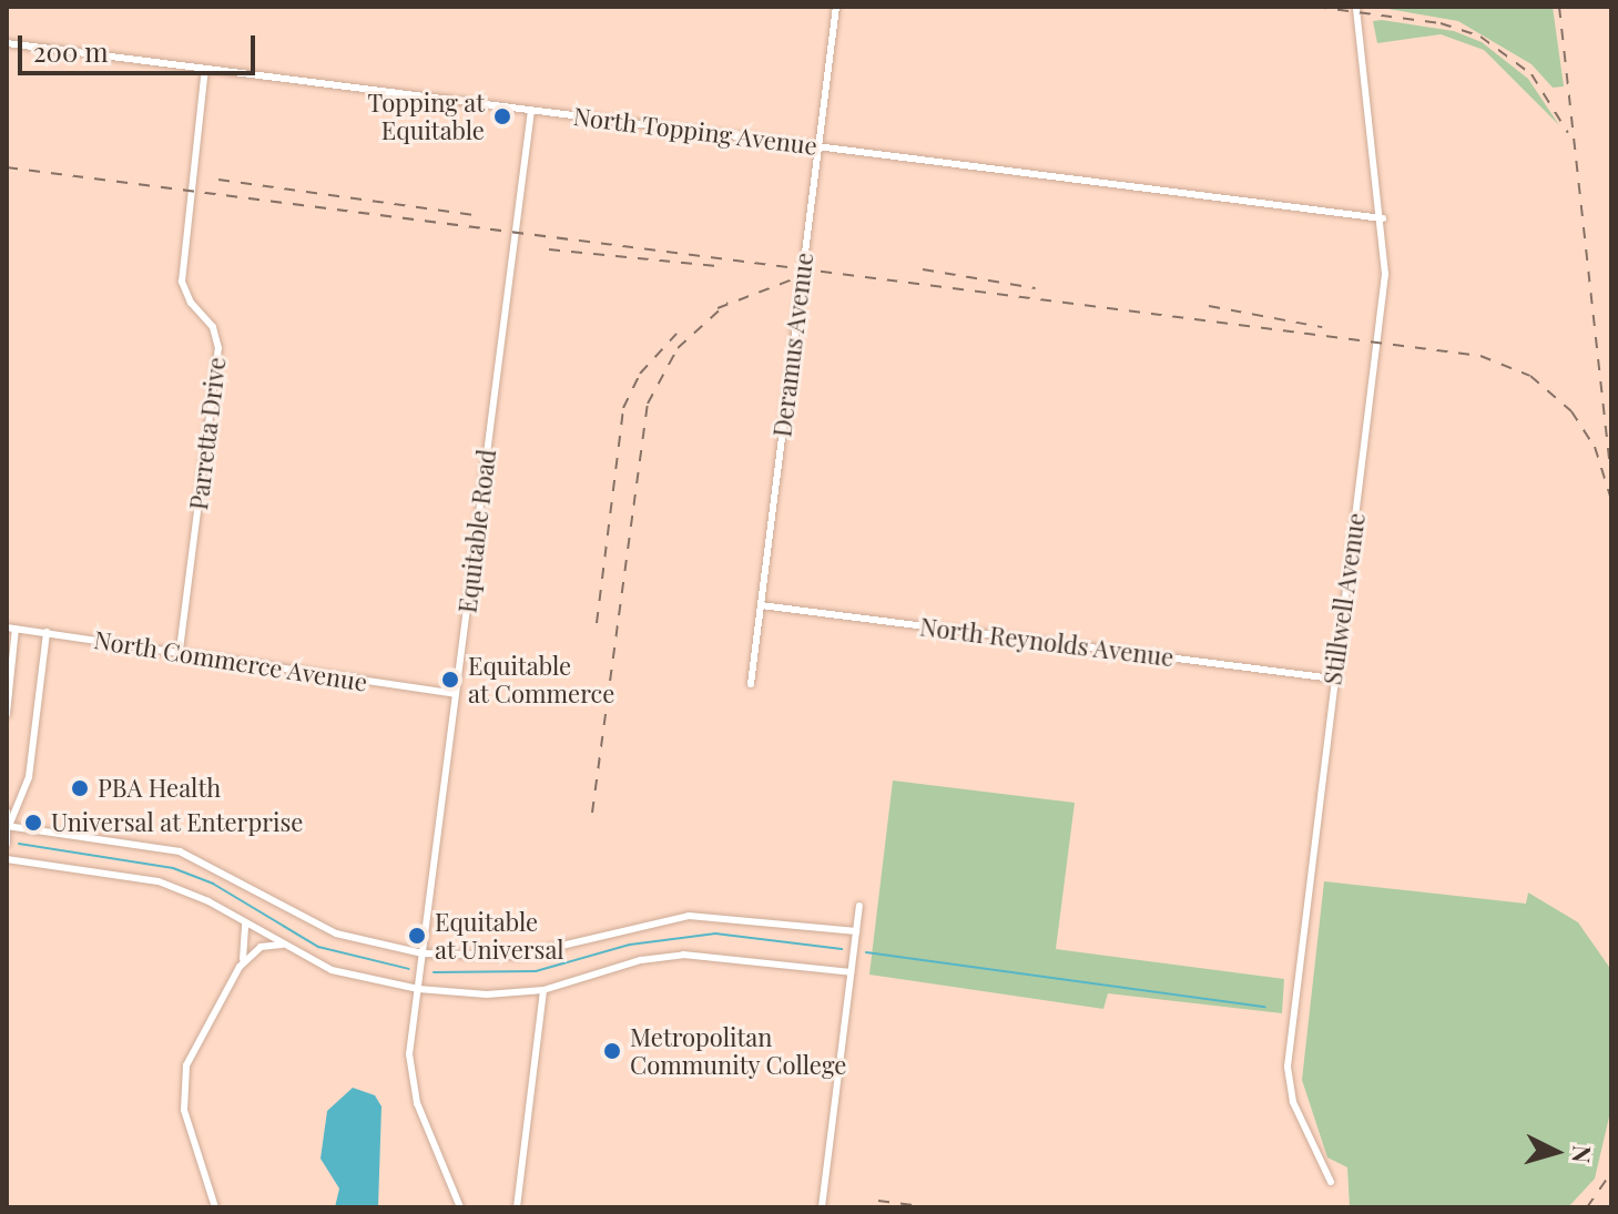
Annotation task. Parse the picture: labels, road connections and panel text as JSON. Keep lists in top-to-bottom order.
{
  "streets": {
    "street": [
      "North Topping Avenue",
      "Deramus Avenue",
      "Parretta Drive",
      "Equitable Road",
      "Stillwell Avenue",
      "North Reynolds Avenue",
      "North Commerce Avenue"
    ]
  },
  "crossings": [
    ["North Topping Avenue", "Deramus Avenue"],
    ["North Topping Avenue", "Parretta Drive"],
    ["North Topping Avenue", "Equitable Road"],
    ["North Topping Avenue", "Stillwell Avenue"],
    ["Deramus Avenue", "North Reynolds Avenue"],
    ["Parretta Drive", "North Commerce Avenue"],
    ["Equitable Road", "North Commerce Avenue"],
    ["Stillwell Avenue", "North Reynolds Avenue"]
  ],
  "places": [
    "Topping at Equitable",
    "Equitable at Commerce",
    "PBA Health",
    "Universal at Enterprise",
    "Equitable at Universal",
    "Metropolitan Community College"
  ],
  "scale_bar": "200 m",
  "north": "right"
}
